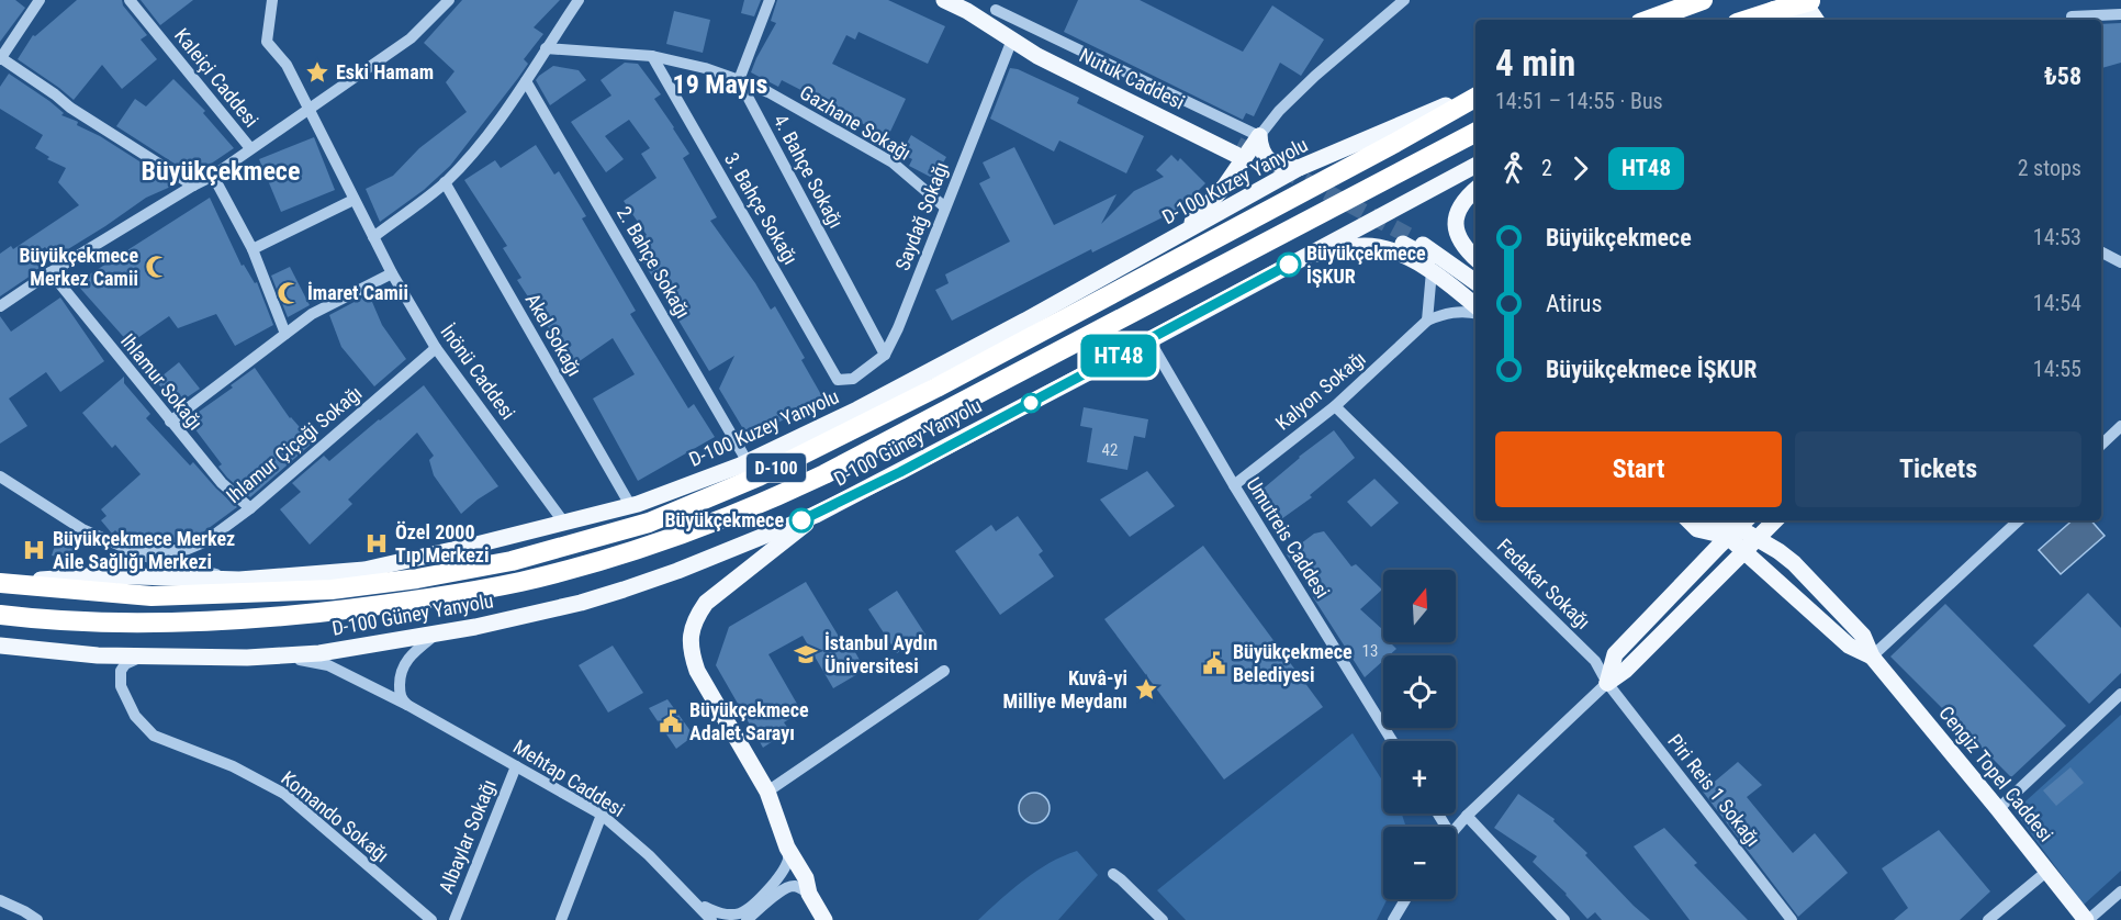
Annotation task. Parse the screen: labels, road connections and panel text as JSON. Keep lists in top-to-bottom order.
{
  "streets": {
    "highway": ["D-100"],
    "main road": [
      "Nutuk Caddesi",
      "D-100 Kuzey Yanyolu",
      "D-100 Güney Yanyolu",
      "Cengiz Topel Caddesi"
    ],
    "street": [
      "Kaleiçi Caddesi",
      "Gazhane Sokağı",
      "4. Bahçe Sokağı",
      "3. Bahçe Sokağı",
      "Saydağ Sokağı",
      "2. Bahçe Sokağı",
      "Akel Sokağı",
      "İnönü Caddesi",
      "Ihlamur Sokağı",
      "Kalyon Sokağı",
      "Ihlamur Çiçeği Sokağı",
      "Umutreis Caddesi",
      "Fedakar Sokağı",
      "Mehtap Caddesi",
      "Piri Reis 1 Sokağı",
      "Komando Sokağı",
      "Albaylar Sokağı"
    ]
  },
  "crossings": [
    ["Nutuk Caddesi", "Saydağ Sokağı"],
    ["Gazhane Sokağı", "4. Bahçe Sokağı"],
    ["Gazhane Sokağı", "3. Bahçe Sokağı"],
    ["Gazhane Sokağı", "Saydağ Sokağı"],
    ["4. Bahçe Sokağı", "Saydağ Sokağı"],
    ["D-100 Kuzey Yanyolu", "2. Bahçe Sokağı"],
    ["D-100 Kuzey Yanyolu", "Akel Sokağı"],
    ["D-100 Kuzey Yanyolu", "İnönü Caddesi"],
    ["D-100 Kuzey Yanyolu", "D-100"],
    ["3. Bahçe Sokağı", "Saydağ Sokağı"],
    ["İnönü Caddesi", "Ihlamur Çiçeği Sokağı"],
    ["Ihlamur Sokağı", "Ihlamur Çiçeği Sokağı"],
    ["Kalyon Sokağı", "Umutreis Caddesi"],
    ["Kalyon Sokağı", "Fedakar Sokağı"],
    ["D-100 Güney Yanyolu", "Umutreis Caddesi"],
    ["D-100 Güney Yanyolu", "Mehtap Caddesi"],
    ["D-100 Güney Yanyolu", "Komando Sokağı"],
    ["Fedakar Sokağı", "Piri Reis 1 Sokağı"],
    ["Mehtap Caddesi", "Albaylar Sokağı"]
  ],
  "districts": ["19 Mayıs", "Büyükçekmece"],
  "places": {
    "place": ["Eski Hamam", "Kuvâ-yi Milliye Meydanı"],
    "other": ["Büyükçekmece İŞKUR", "Büyükçekmece"],
    "mosque": ["Büyükçekmece Merkez Camii", "İmaret Camii"],
    "hospital": ["Özel 2000 Tıp Merkezi", "Büyükçekmece Merkez Aile Sağlığı Merkezi"],
    "school or university": ["İstanbul Aydın Üniversitesi"],
    "public building": ["Büyükçekmece Belediyesi", "Büyükçekmece Adalet Sarayı"]
  },
  "lines": ["bus line HT48"],
  "house_numbers": ["42", "13"],
  "north": "top",
  "page": {
    "on_map": "HT48",
    "heading": ["4 min", "14:51 – 14:55 · Bus", "₺58"],
    "legs": ["2", "HT48", "2 stops"],
    "list": [
      {
        "name": "Büyükçekmece",
        "value": "14:53"
      },
      {
        "name": "Atirus",
        "value": "14:54"
      },
      {
        "name": "Büyükçekmece İŞKUR",
        "value": "14:55"
      }
    ],
    "buttons": ["Start", "Tickets"],
    "map_buttons": ["+", "−"]
  }
}
